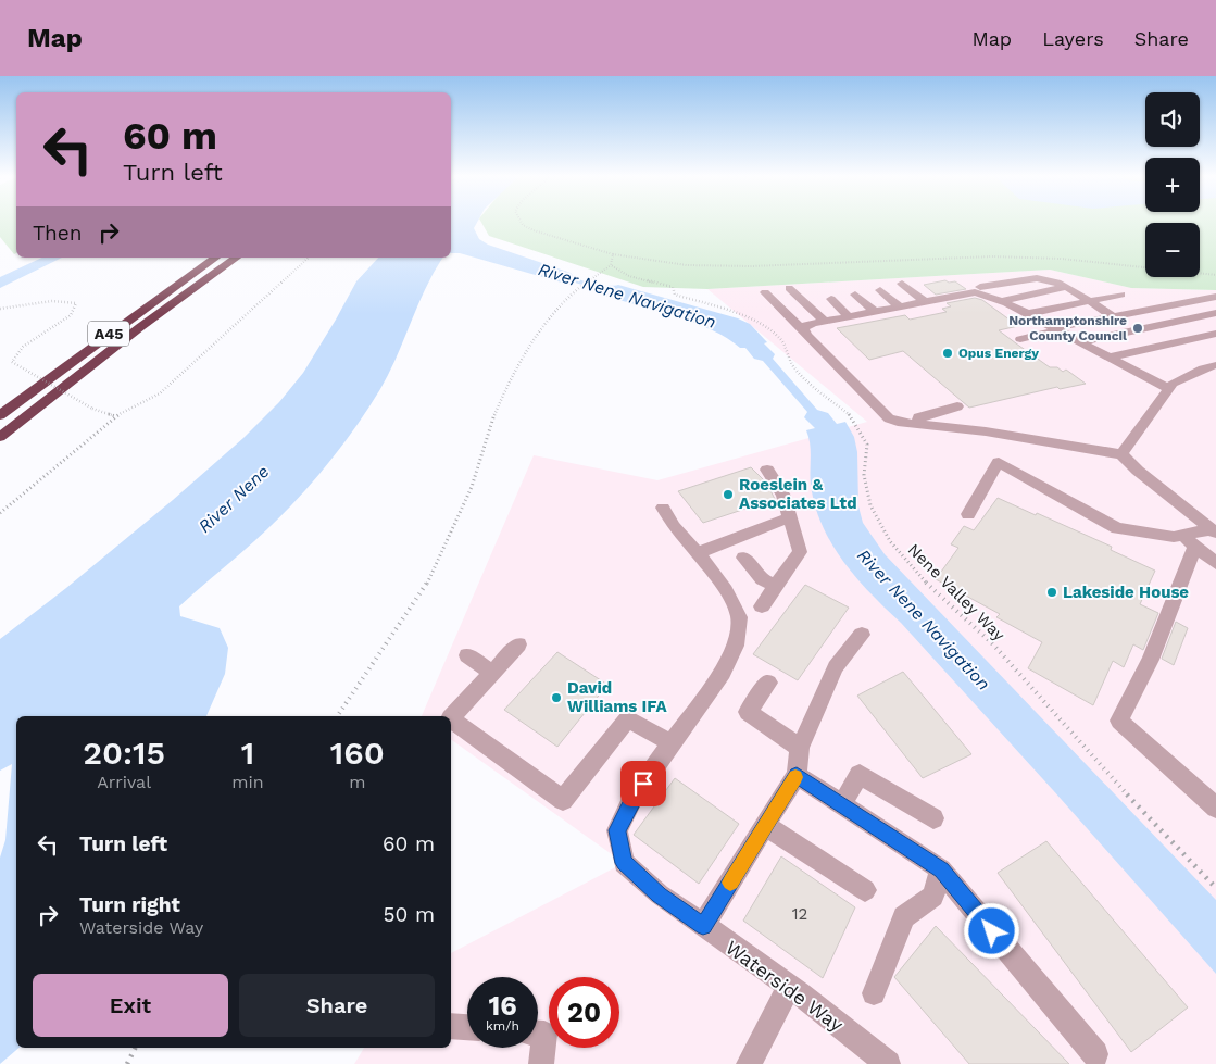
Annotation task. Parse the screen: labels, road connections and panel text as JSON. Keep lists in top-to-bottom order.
{
  "streets": {
    "highway": ["A45"],
    "street": ["Waterside Way"],
    "path": ["Nene Valley Way"]
  },
  "water": ["River Nene Navigation", "River Nene"],
  "places": [
    "Northamptonshire County Council",
    "Opus Energy",
    "Roeslein & Associates Ltd",
    "Lakeside House",
    "David Williams IFA"
  ],
  "house_numbers": ["12"],
  "page": {
    "header": "Map",
    "nav": ["Map", "Layers", "Share"],
    "map_buttons": ["+", "−"],
    "turn": ["60 m", "Turn left"],
    "then": "Then",
    "eta": [
      "20:15",
      "Arrival",
      "1",
      "min",
      "160",
      "m"
    ],
    "list": [
      {
        "name": "Turn left",
        "value": "60 m"
      },
      {
        "name": "Turn right",
        "note": "Waterside Way",
        "value": "50 m"
      }
    ],
    "buttons": ["Exit", "Share"],
    "speed": "16 km/h",
    "limit": "20"
  }
}
